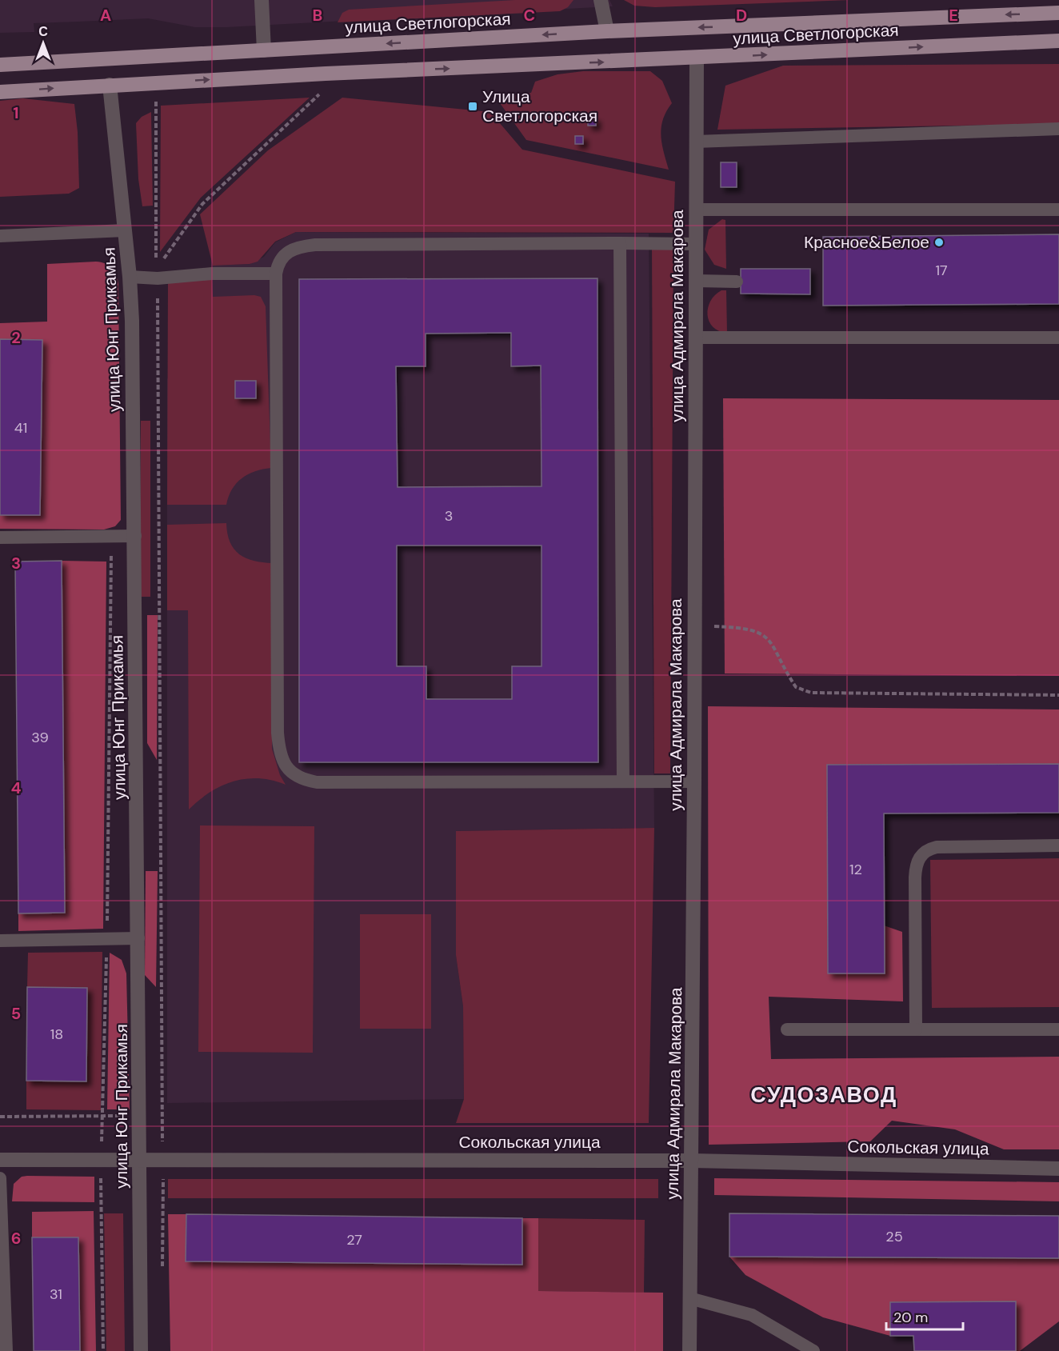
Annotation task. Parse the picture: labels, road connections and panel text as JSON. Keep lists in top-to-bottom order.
{
  "streets": {
    "main road": ["улица Светлогорская"],
    "street": ["улица Адмирала Макарова", "улица Юнг Прикамья", "Сокольская улица"]
  },
  "crossings": [
    ["улица Светлогорская", "улица Адмирала Макарова"],
    ["улица Светлогорская", "улица Юнг Прикамья"],
    ["улица Адмирала Макарова", "Сокольская улица"],
    ["улица Юнг Прикамья", "Сокольская улица"]
  ],
  "districts": ["СУДОЗАВОД"],
  "places": {
    "transit": ["Улица Светлогорская"],
    "other": ["Красное&Белое"]
  },
  "house_numbers": [
    "17",
    "41",
    "3",
    "39",
    "12",
    "18",
    "25",
    "27",
    "31"
  ],
  "scale_bar": "20 m",
  "north": "top",
  "grid": {
    "columns": [
      "A",
      "B",
      "C",
      "D",
      "E"
    ],
    "rows": [
      "1",
      "2",
      "3",
      "4",
      "5",
      "6"
    ]
  }
}
